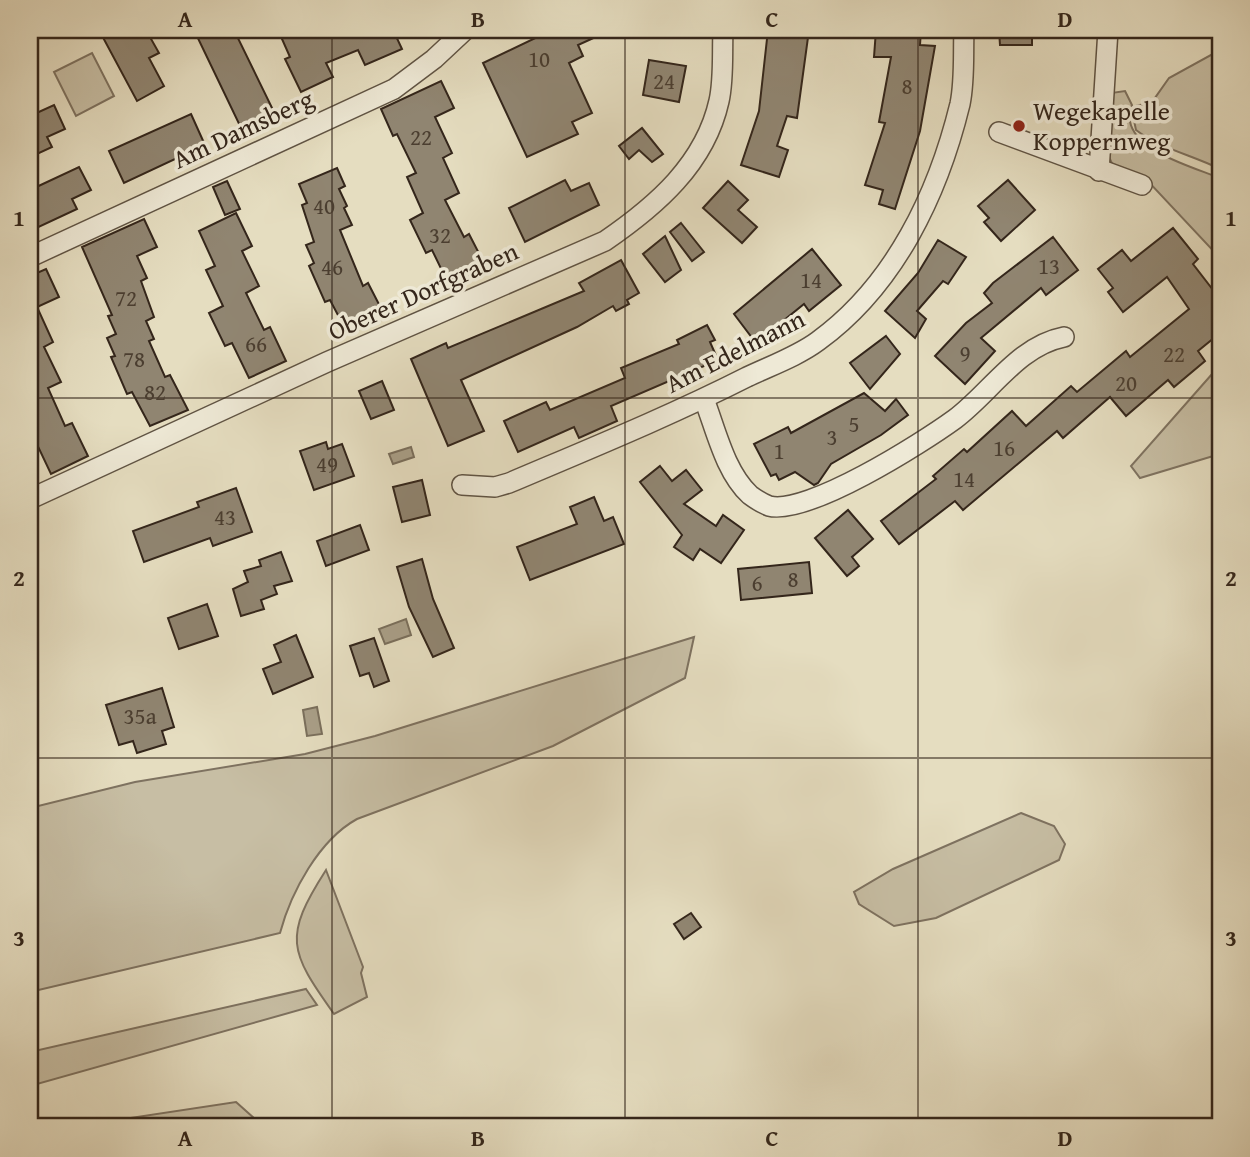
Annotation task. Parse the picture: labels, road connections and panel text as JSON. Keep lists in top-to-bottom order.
{
  "streets": {
    "street": ["Am Damsberg", "Oberer Dorfgraben", "Am Edelmann"]
  },
  "places": ["Wegekapelle Koppernweg"],
  "house_numbers": [
    "10",
    "24",
    "8",
    "22",
    "40",
    "32",
    "13",
    "46",
    "14",
    "72",
    "66",
    "9",
    "22",
    "78",
    "20",
    "82",
    "5",
    "3",
    "16",
    "1",
    "49",
    "14",
    "43",
    "8",
    "6",
    "35a"
  ],
  "grid": {
    "columns": [
      "A",
      "B",
      "C",
      "D"
    ],
    "rows": ["1", "2", "3"]
  }
}
